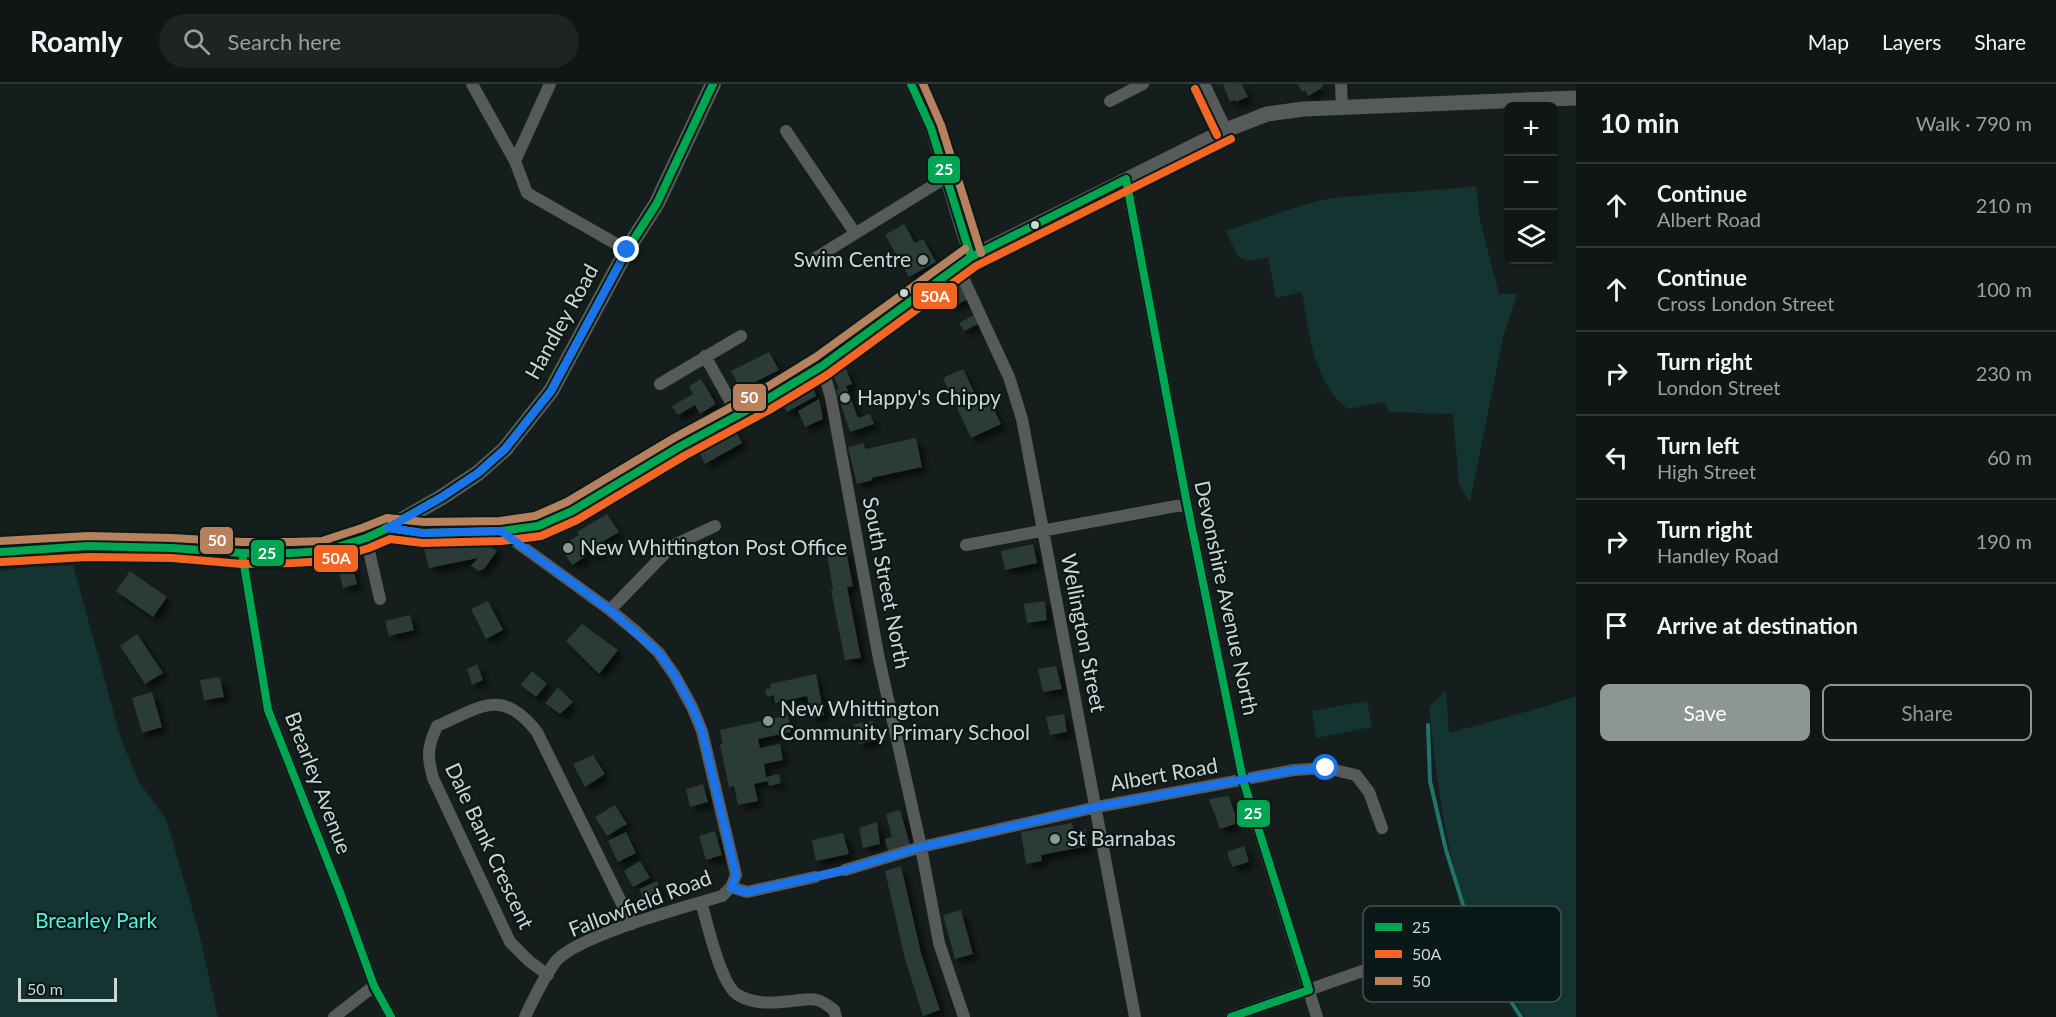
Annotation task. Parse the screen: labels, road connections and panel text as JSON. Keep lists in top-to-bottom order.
{
  "streets": {
    "main road": ["Handley Road"],
    "street": [
      "South Street North",
      "Devonshire Avenue North",
      "Wellington Street",
      "Albert Road",
      "Brearley Avenue",
      "Dale Bank Crescent",
      "Fallowfield Road"
    ]
  },
  "crossings": [
    ["Handley Road", "Brearley Avenue"],
    ["South Street North", "Albert Road"],
    ["Devonshire Avenue North", "Albert Road"],
    ["Wellington Street", "Albert Road"],
    ["Dale Bank Crescent", "Fallowfield Road"]
  ],
  "parks": ["Brearley Park"],
  "places": [
    "Swim Centre",
    "Happy's Chippy",
    "New Whittington Post Office",
    "New Whittington Community Primary School",
    "St Barnabas"
  ],
  "lines": ["transit line 25", "transit line 50", "transit line 50A"],
  "legend": ["25", "50A", "50"],
  "scale_bar": "50 m",
  "page": {
    "header": "Roamly",
    "search": "Search here",
    "nav": ["Map", "Layers", "Share"],
    "heading": ["10 min", "Walk · 790 m"],
    "map_buttons": ["+", "−"],
    "list": [
      ["Continue", "Albert Road", "210 m"],
      ["Continue", "Cross London Street", "100 m"],
      ["Turn right", "London Street", "230 m"],
      ["Turn left", "High Street", "60 m"],
      ["Turn right", "Handley Road", "190 m"],
      "Arrive at destination"
    ],
    "buttons": ["Save", "Share"],
    "scale": "50 m"
  }
}
